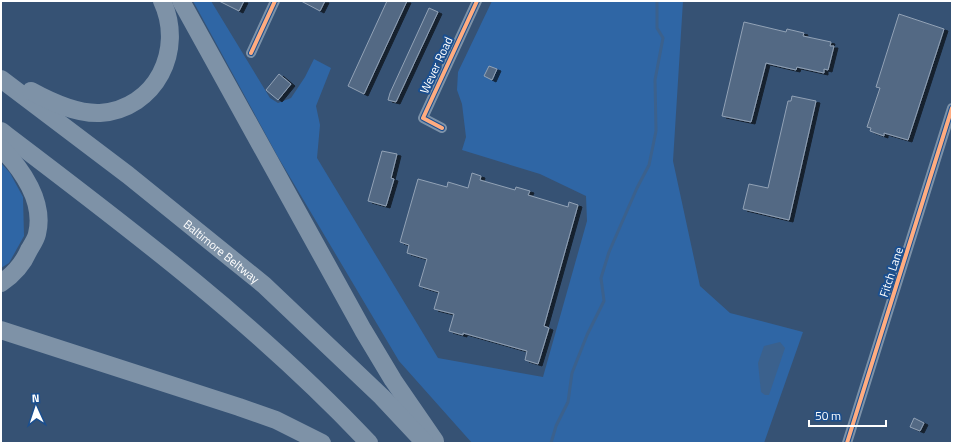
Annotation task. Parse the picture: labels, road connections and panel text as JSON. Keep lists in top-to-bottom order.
{
  "streets": {
    "highway": ["Baltimore Beltway"],
    "street": ["Wever Road", "Fitch Lane"]
  },
  "scale_bar": "50 m",
  "north": "top"
}
